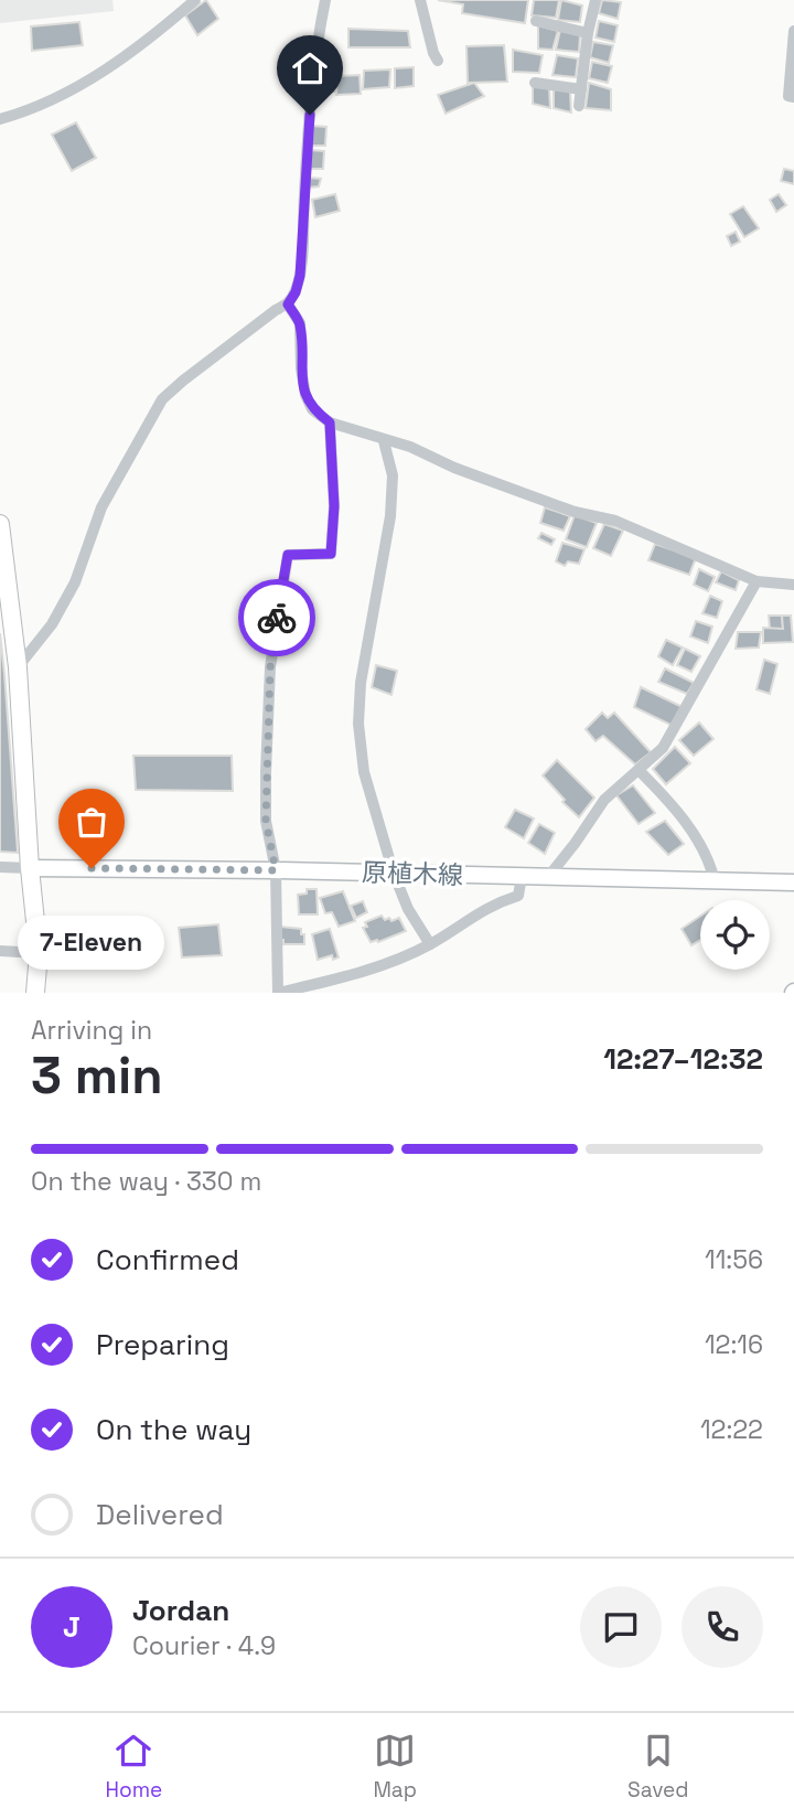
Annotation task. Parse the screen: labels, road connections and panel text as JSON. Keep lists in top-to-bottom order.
{
  "streets": {
    "main road": ["原植木線"]
  },
  "places": ["7-Eleven"],
  "page": {
    "bubble": "7-Eleven",
    "heading": ["3 min", "Arriving in", "12:27–12:32"],
    "panel": ["Jordan", "Courier · 4.9"],
    "bar": "On the way · 330 m",
    "list": [
      ["Confirmed", "11:56"],
      ["Preparing", "12:16"],
      ["On the way", "12:22"],
      "Delivered"
    ],
    "round": "J",
    "tabs": ["Home", "Map", "Saved"]
  }
}
